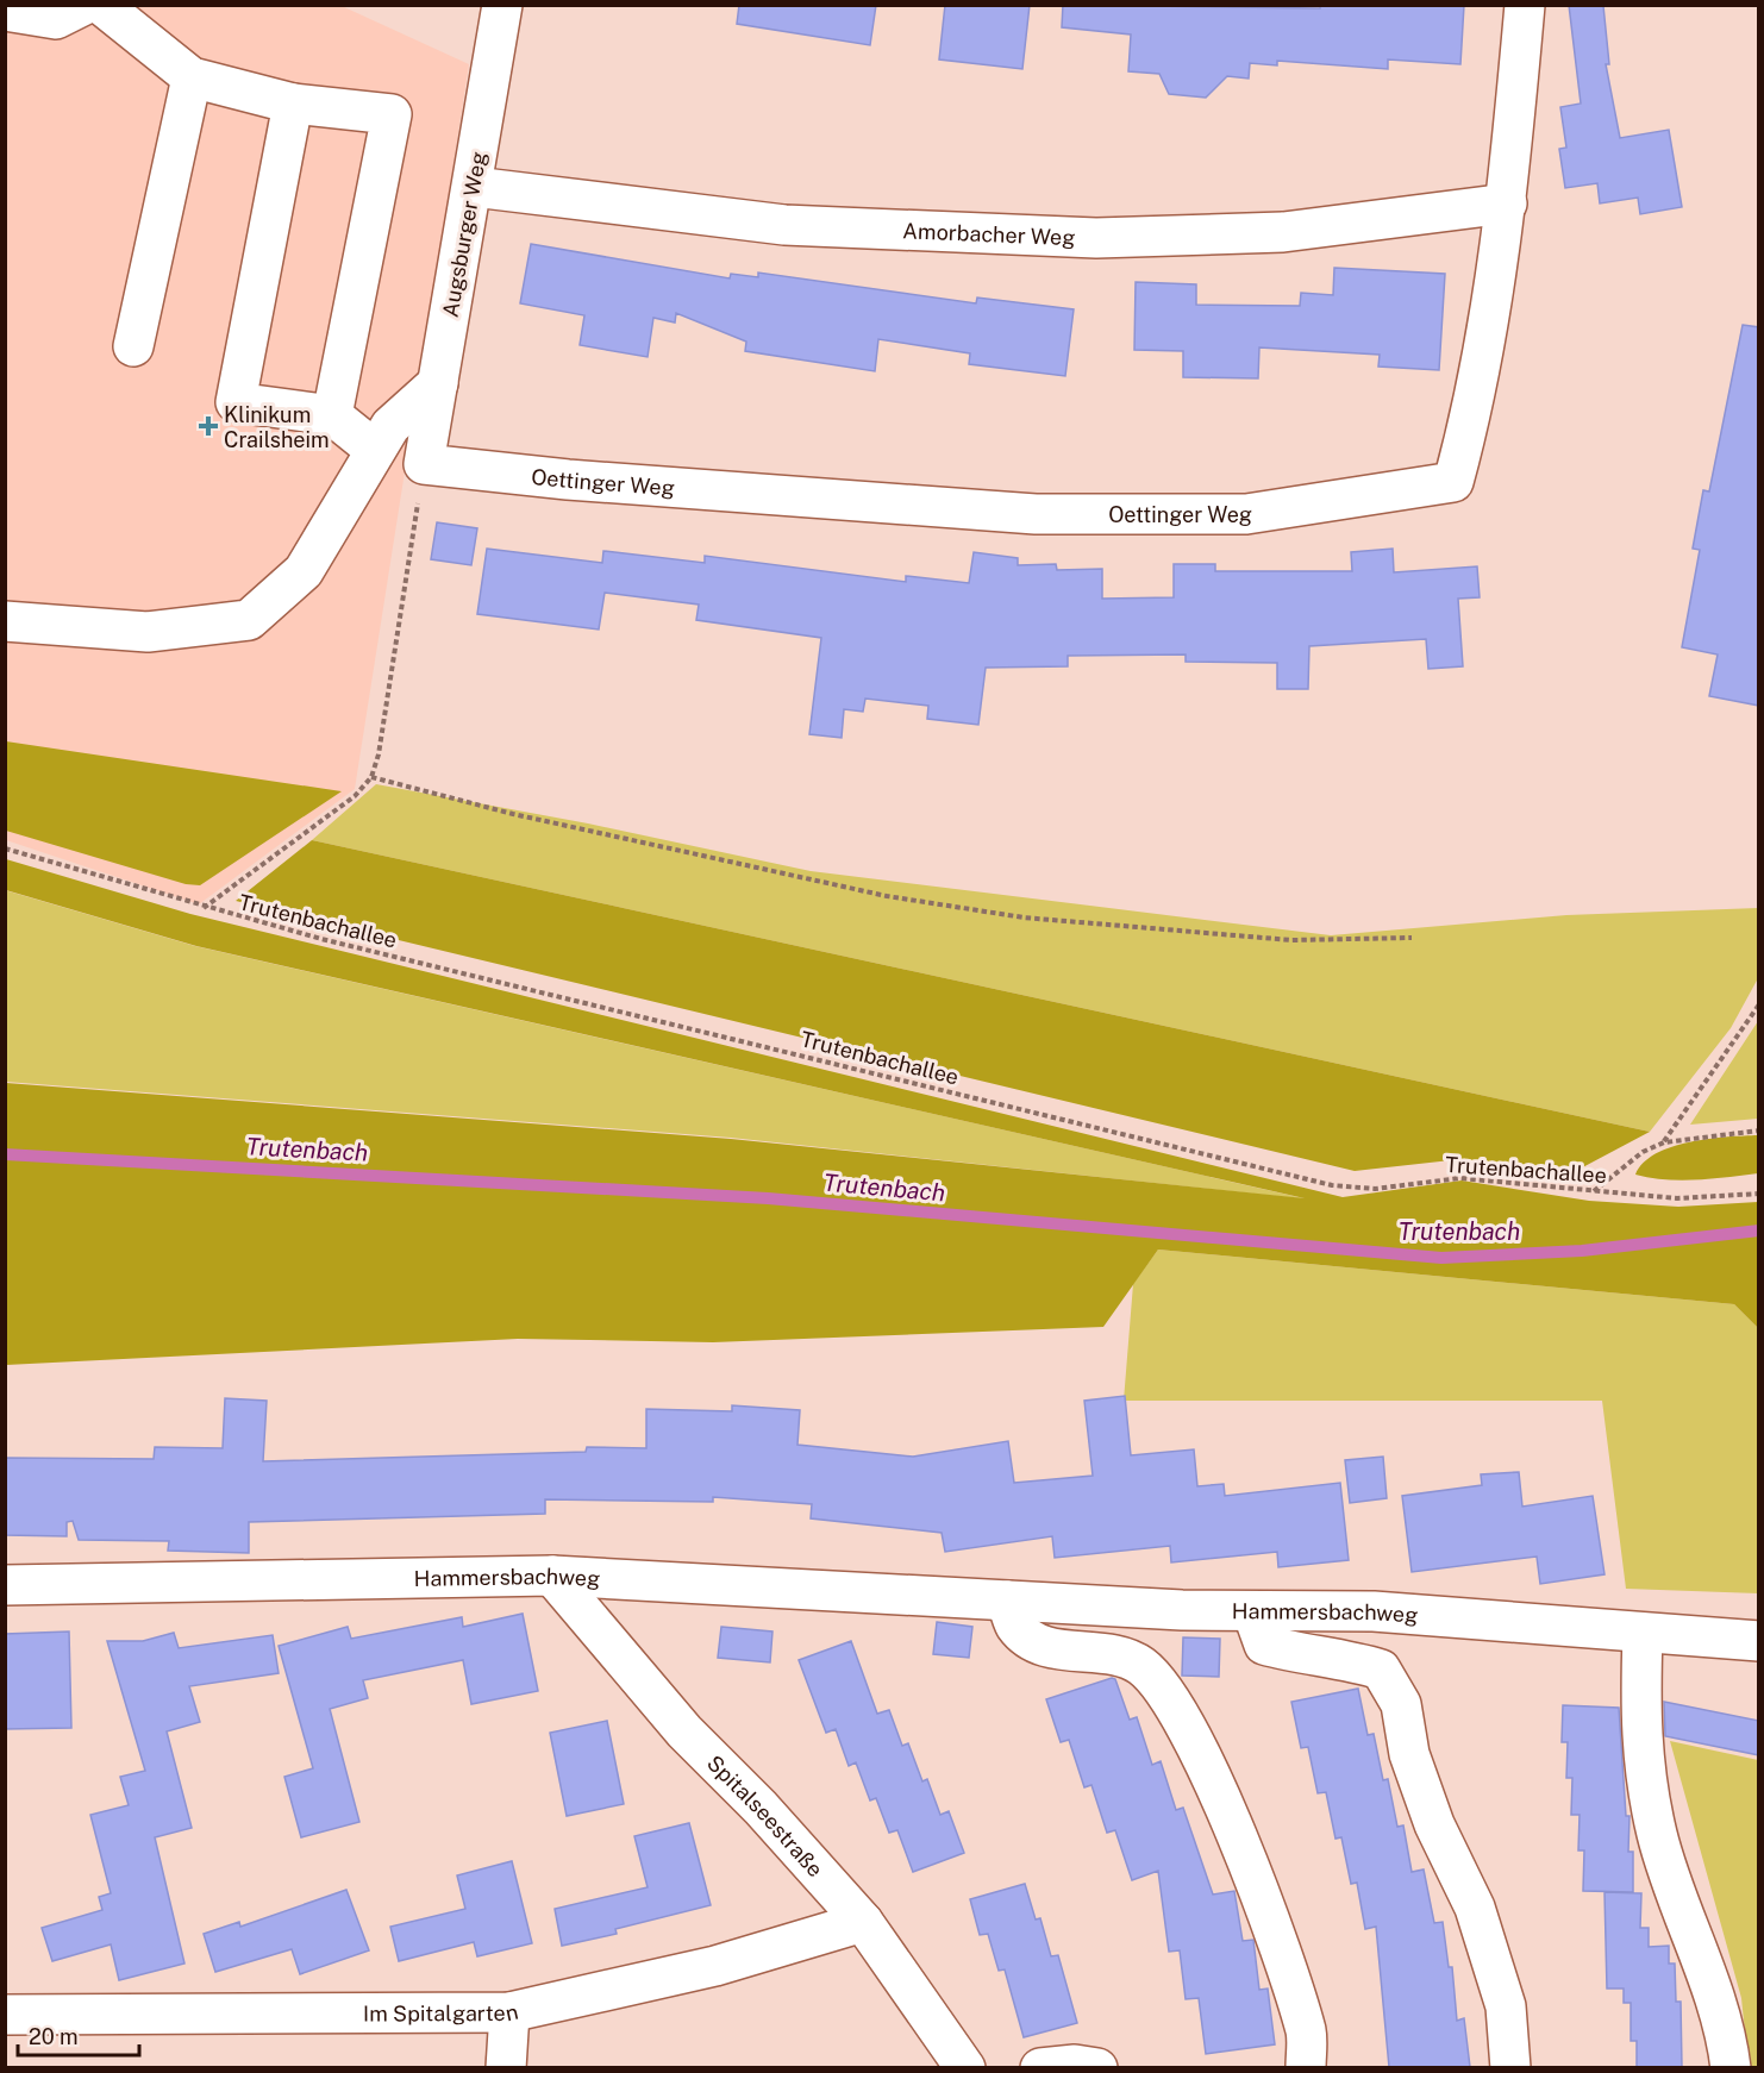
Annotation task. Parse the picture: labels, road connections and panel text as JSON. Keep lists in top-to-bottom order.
{
  "streets": {
    "street": [
      "Augsburger Weg",
      "Amorbacher Weg",
      "Oettinger Weg",
      "Hammersbachweg",
      "Spitalseestraße",
      "Im Spitalgarten"
    ],
    "path": ["Trutenbachallee"]
  },
  "crossings": [
    ["Augsburger Weg", "Amorbacher Weg"],
    ["Augsburger Weg", "Oettinger Weg"],
    ["Amorbacher Weg", "Oettinger Weg"],
    ["Hammersbachweg", "Spitalseestraße"],
    ["Spitalseestraße", "Im Spitalgarten"]
  ],
  "water": ["Trutenbach"],
  "places": {
    "health": ["Klinikum Crailsheim"]
  },
  "scale_bar": "20 m"
}
